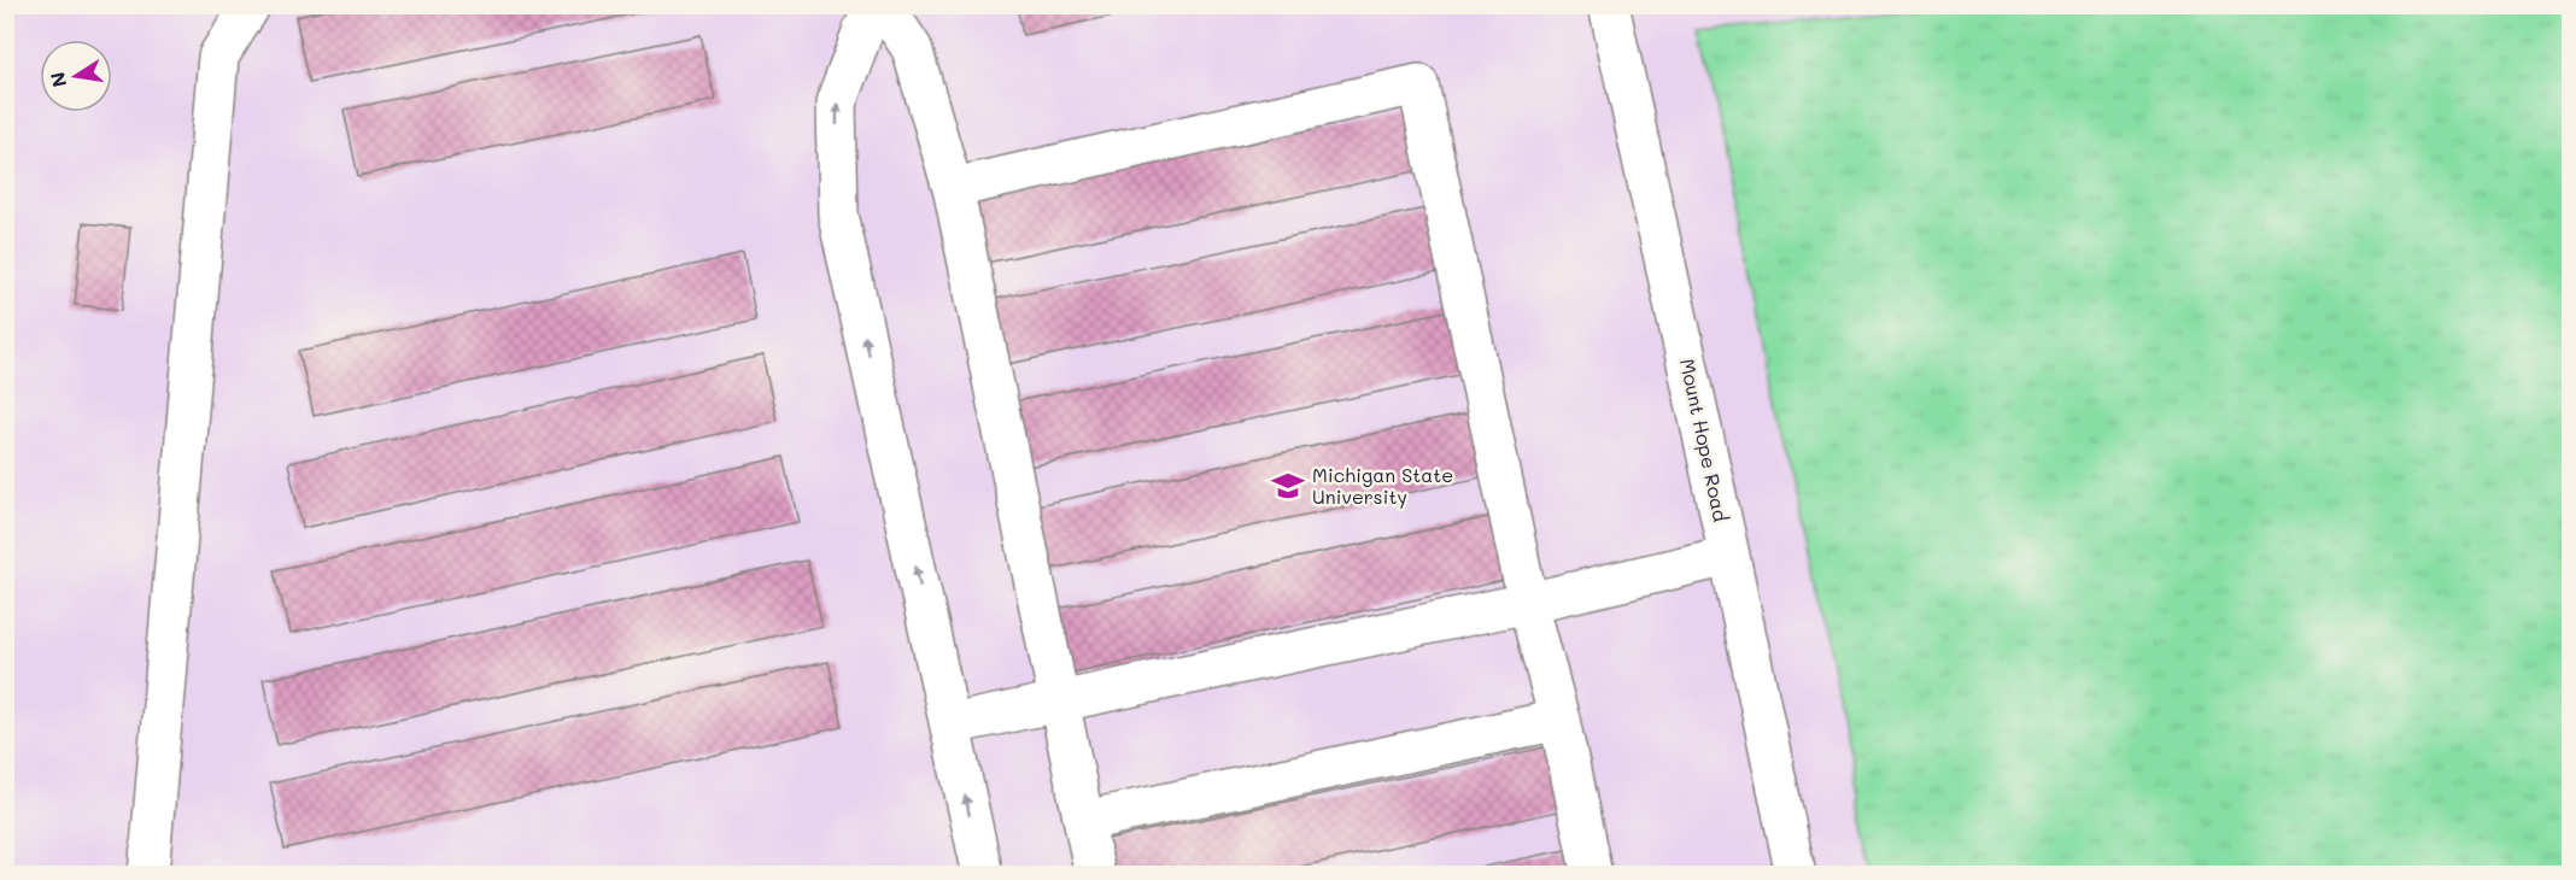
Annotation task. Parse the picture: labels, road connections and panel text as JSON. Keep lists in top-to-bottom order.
{
  "streets": {
    "street": ["Mount Hope Road"]
  },
  "places": {
    "school or university": ["Michigan State University"]
  },
  "north": "left"
}
